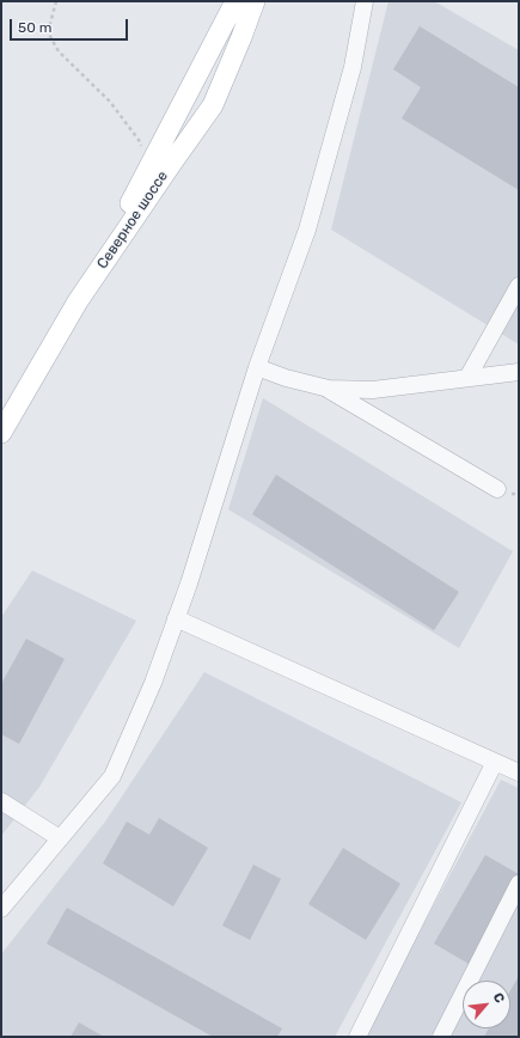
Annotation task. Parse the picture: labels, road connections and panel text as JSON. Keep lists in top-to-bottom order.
{
  "streets": {
    "main road": ["Северное шоссе"]
  },
  "scale_bar": "50 m",
  "north": "top right"
}
